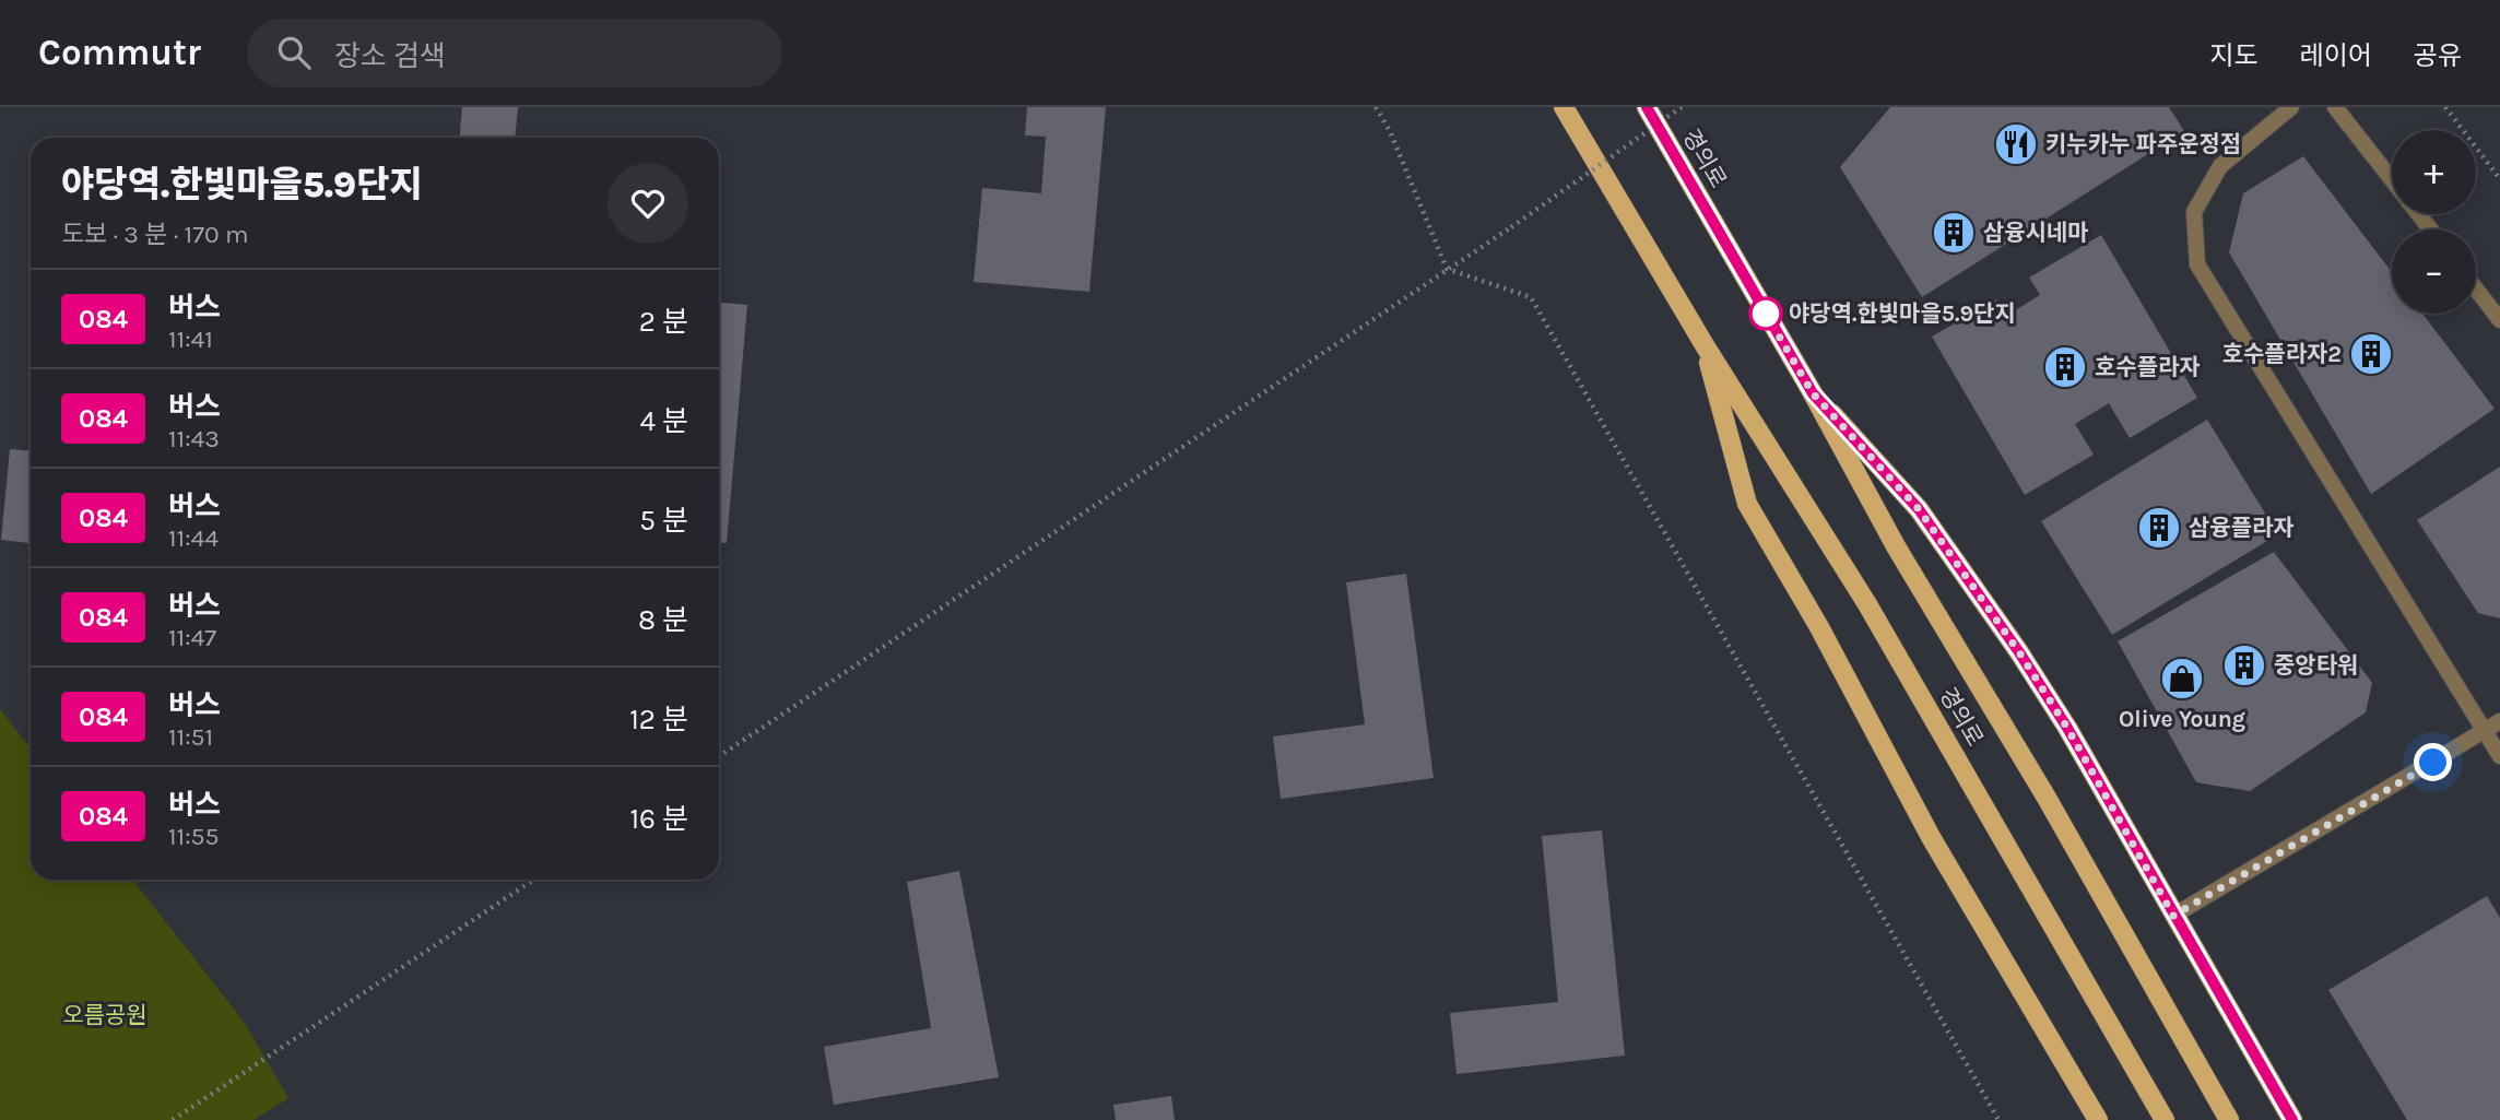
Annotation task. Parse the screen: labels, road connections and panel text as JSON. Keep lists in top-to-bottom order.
{
  "streets": {
    "main road": ["경의로"]
  },
  "parks": ["오름공원"],
  "places": {
    "restaurant": ["키누카누 파주운정점"],
    "building": [
      "삼융시네마",
      "호수플라자2",
      "호수플라자",
      "삼융플라자",
      "중앙타워"
    ],
    "other": ["야당역.한빛마을5.9단지"],
    "shop": ["Olive Young"]
  },
  "lines": ["bus line 084"],
  "page": {
    "header": "Commutr",
    "search": "장소 검색",
    "nav": ["지도", "레이어", "공유"],
    "map_buttons": ["+", "−"],
    "heading": ["야당역.한빛마을5.9단지", "도보 · 3 분 · 170 m"],
    "list": [
      {
        "mark": "084",
        "name": "버스",
        "note": "11:41",
        "value": "2 분"
      },
      {
        "mark": "084",
        "name": "버스",
        "note": "11:43",
        "value": "4 분"
      },
      {
        "mark": "084",
        "name": "버스",
        "note": "11:44",
        "value": "5 분"
      },
      {
        "mark": "084",
        "name": "버스",
        "note": "11:47",
        "value": "8 분"
      },
      {
        "mark": "084",
        "name": "버스",
        "note": "11:51",
        "value": "12 분"
      },
      {
        "mark": "084",
        "name": "버스",
        "note": "11:55",
        "value": "16 분"
      }
    ]
  }
}
